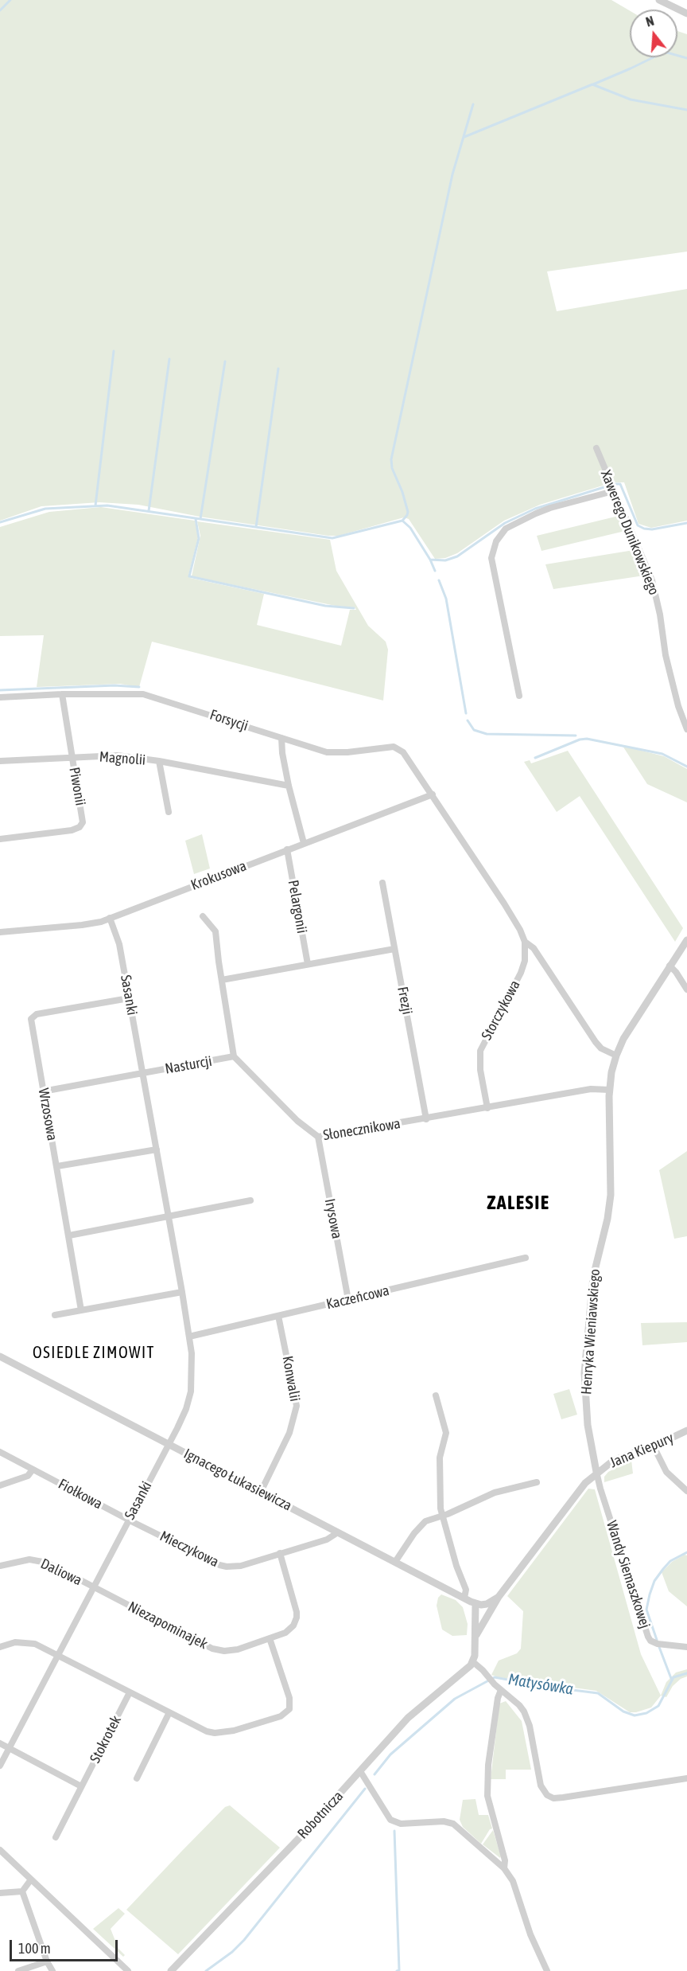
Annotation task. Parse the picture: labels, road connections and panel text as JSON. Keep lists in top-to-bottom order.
{
  "streets": {
    "street": [
      "Xawerego Dunikowskiego",
      "Forsycji",
      "Magnolii",
      "Piwonii",
      "Krokusowa",
      "Pelargonii",
      "Sasanki",
      "Frezji",
      "Storczykowa",
      "Nasturcji",
      "Wrzosowa",
      "Słonecznikowa",
      "Irysowa",
      "Kaczeńcowa",
      "Henryka Wieniawskiego",
      "Konwalii",
      "Jana Kiepury",
      "Ignacego Łukasiewicza",
      "Fiołkowa",
      "Mieczykowa",
      "Daliowa",
      "Wandy Siemaszkowej",
      "Niezapominajek",
      "Stokrotek",
      "Robotnicza"
    ]
  },
  "crossings": [
    ["Forsycji", "Piwonii"],
    ["Forsycji", "Krokusowa"],
    ["Forsycji", "Storczykowa"],
    ["Magnolii", "Piwonii"],
    ["Krokusowa", "Pelargonii"],
    ["Krokusowa", "Sasanki"],
    ["Krokusowa", "Storczykowa"],
    ["Sasanki", "Nasturcji"],
    ["Sasanki", "Wrzosowa"],
    ["Sasanki", "Kaczeńcowa"],
    ["Sasanki", "Ignacego Łukasiewicza"],
    ["Sasanki", "Fiołkowa"],
    ["Sasanki", "Mieczykowa"],
    ["Sasanki", "Daliowa"],
    ["Sasanki", "Niezapominajek"],
    ["Frezji", "Słonecznikowa"],
    ["Storczykowa", "Słonecznikowa"],
    ["Storczykowa", "Henryka Wieniawskiego"],
    ["Nasturcji", "Słonecznikowa"],
    ["Słonecznikowa", "Irysowa"],
    ["Słonecznikowa", "Henryka Wieniawskiego"],
    ["Irysowa", "Kaczeńcowa"],
    ["Kaczeńcowa", "Konwalii"],
    ["Henryka Wieniawskiego", "Jana Kiepury"],
    ["Henryka Wieniawskiego", "Wandy Siemaszkowej"],
    ["Konwalii", "Ignacego Łukasiewicza"],
    ["Jana Kiepury", "Wandy Siemaszkowej"],
    ["Ignacego Łukasiewicza", "Mieczykowa"],
    ["Fiołkowa", "Mieczykowa"],
    ["Daliowa", "Niezapominajek"]
  ],
  "districts": ["ZALESIE", "OSIEDLE ZIMOWIT"],
  "water": ["Matysówka"],
  "scale_bar": "100 m",
  "north": "top"
}
